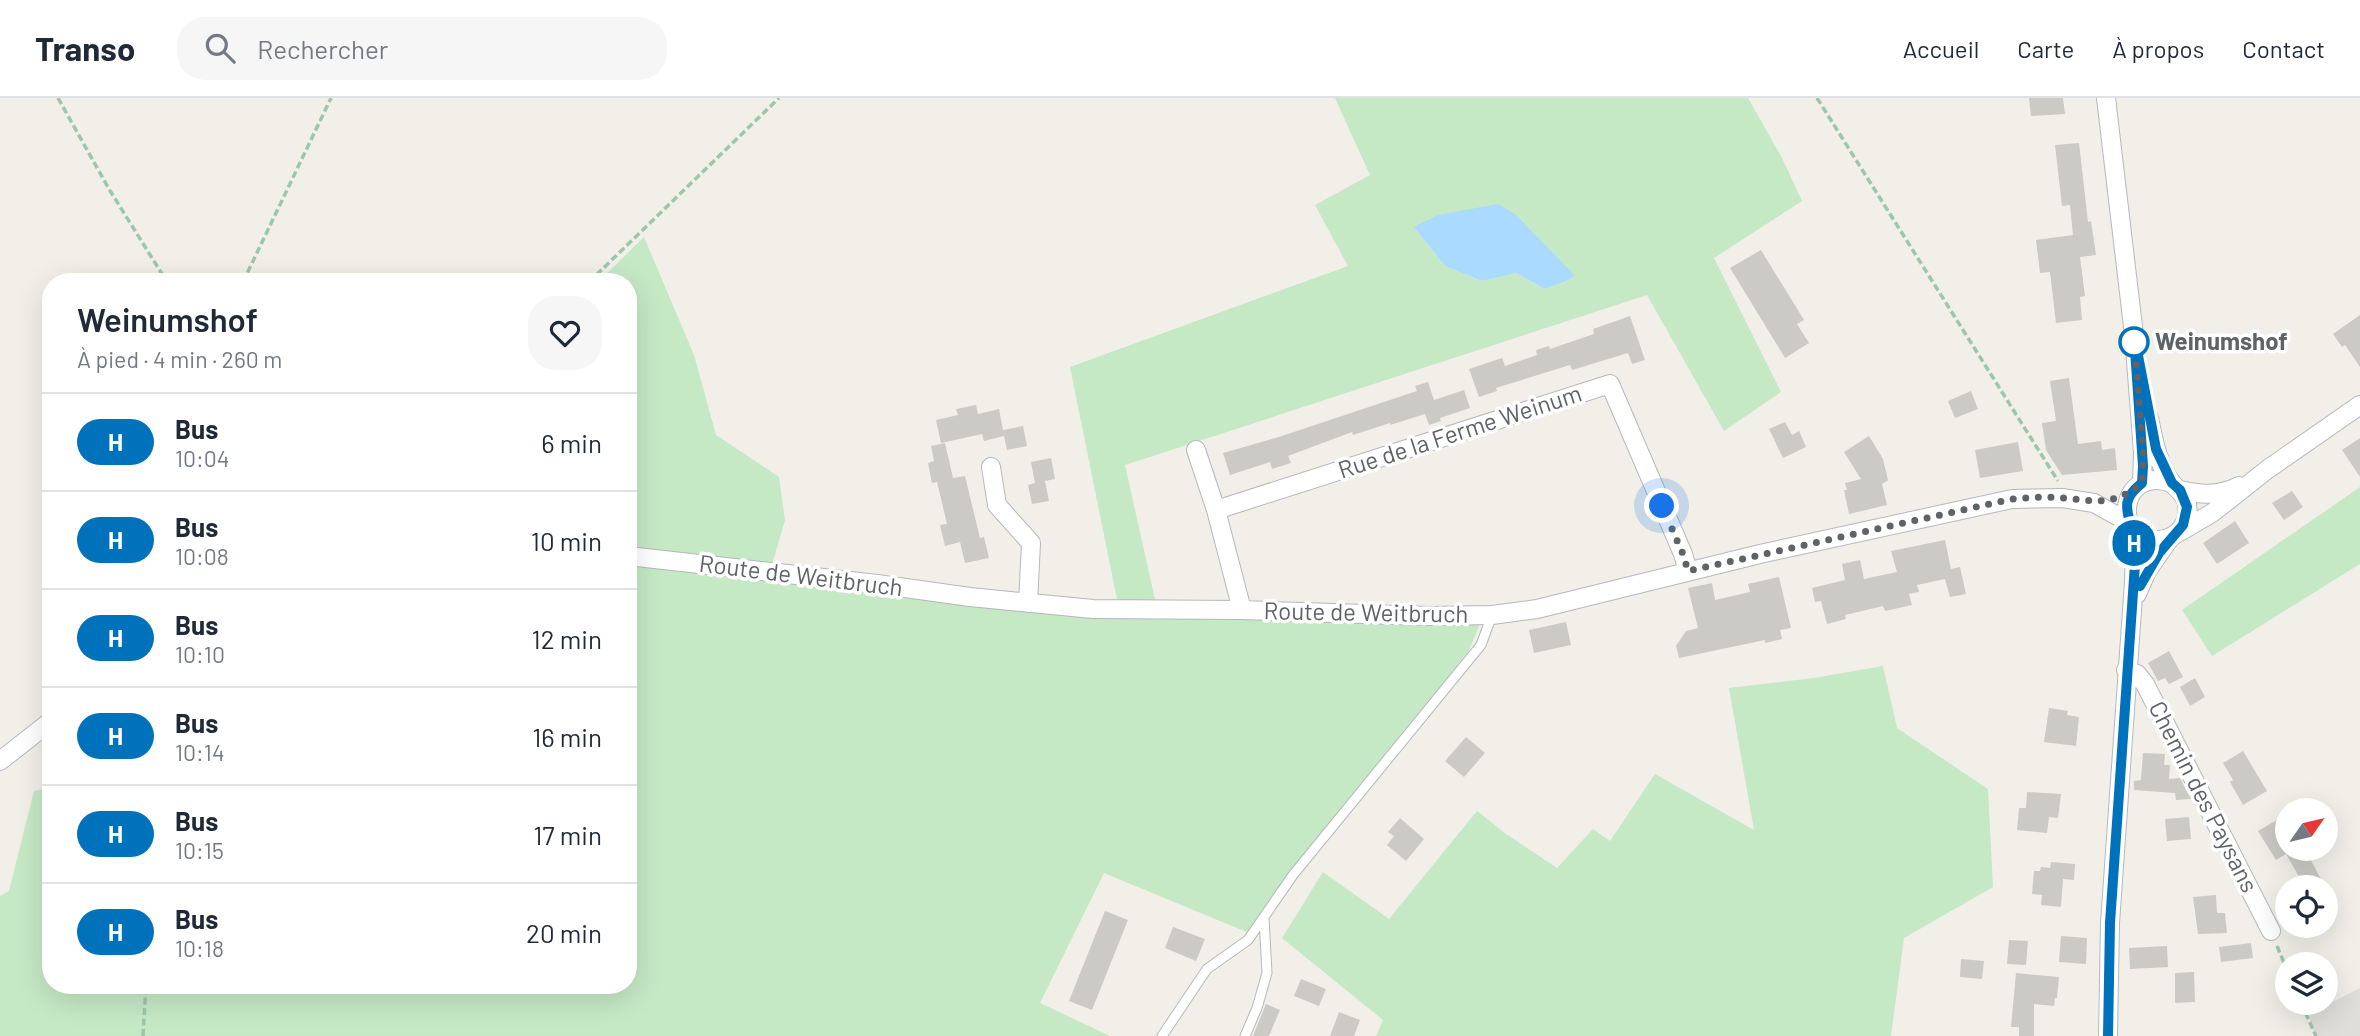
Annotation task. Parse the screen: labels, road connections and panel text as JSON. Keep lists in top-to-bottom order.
{
  "streets": {
    "street": ["Rue de la Ferme Weinum", "Route de Weitbruch", "Chemin des Paysans"]
  },
  "crossings": [
    ["Rue de la Ferme Weinum", "Route de Weitbruch"],
    ["Route de Weitbruch", "Chemin des Paysans"]
  ],
  "places": ["Weinumshof"],
  "lines": ["bus line H"],
  "north": "top right",
  "page": {
    "header": "Transo",
    "search": "Rechercher",
    "nav": [
      "Accueil",
      "Carte",
      "À propos",
      "Contact"
    ],
    "on_map": "H",
    "heading": ["Weinumshof", "À pied · 4 min · 260 m"],
    "list": [
      {
        "mark": "H",
        "name": "Bus",
        "note": "10:04",
        "value": "6 min"
      },
      {
        "mark": "H",
        "name": "Bus",
        "note": "10:08",
        "value": "10 min"
      },
      {
        "mark": "H",
        "name": "Bus",
        "note": "10:10",
        "value": "12 min"
      },
      {
        "mark": "H",
        "name": "Bus",
        "note": "10:14",
        "value": "16 min"
      },
      {
        "mark": "H",
        "name": "Bus",
        "note": "10:15",
        "value": "17 min"
      },
      {
        "mark": "H",
        "name": "Bus",
        "note": "10:18",
        "value": "20 min"
      }
    ]
  }
}
